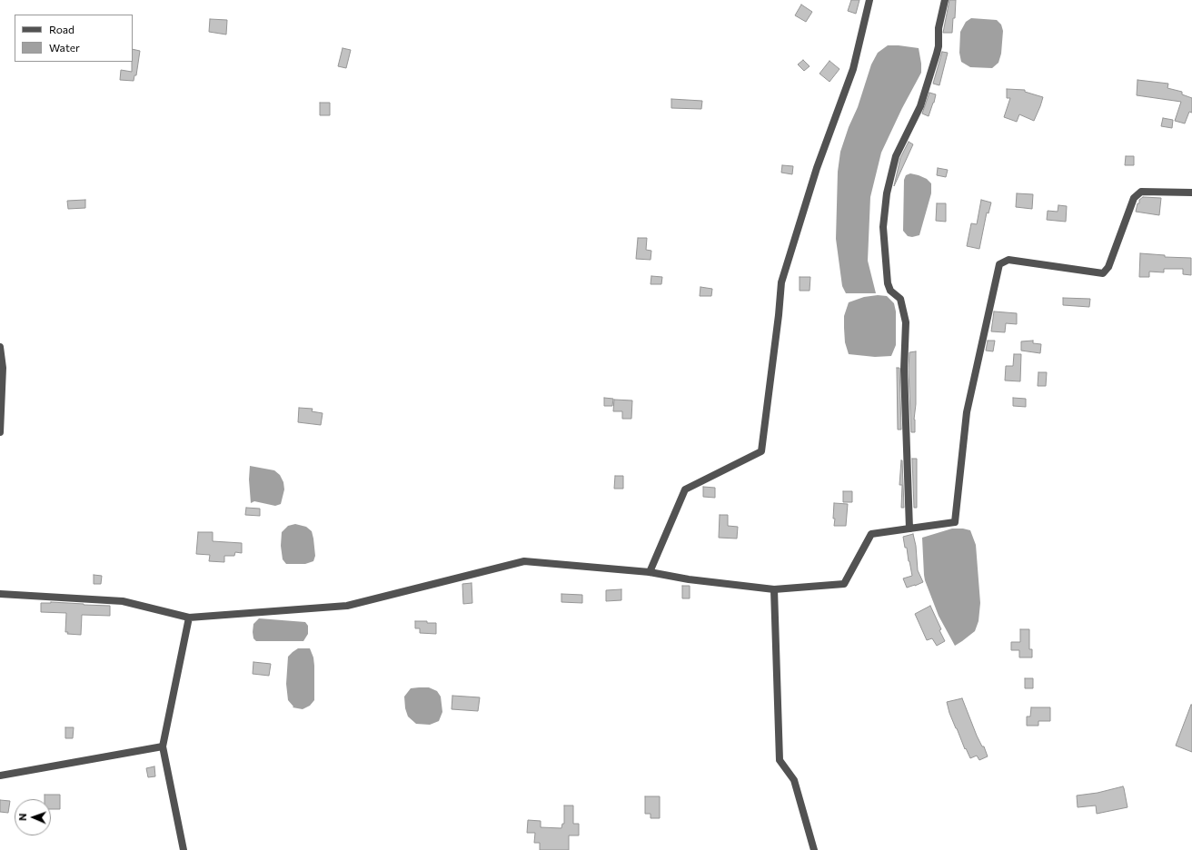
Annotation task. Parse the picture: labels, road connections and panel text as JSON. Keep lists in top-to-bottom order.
{
  "legend": ["Road", "Water"],
  "north": "left"
}
